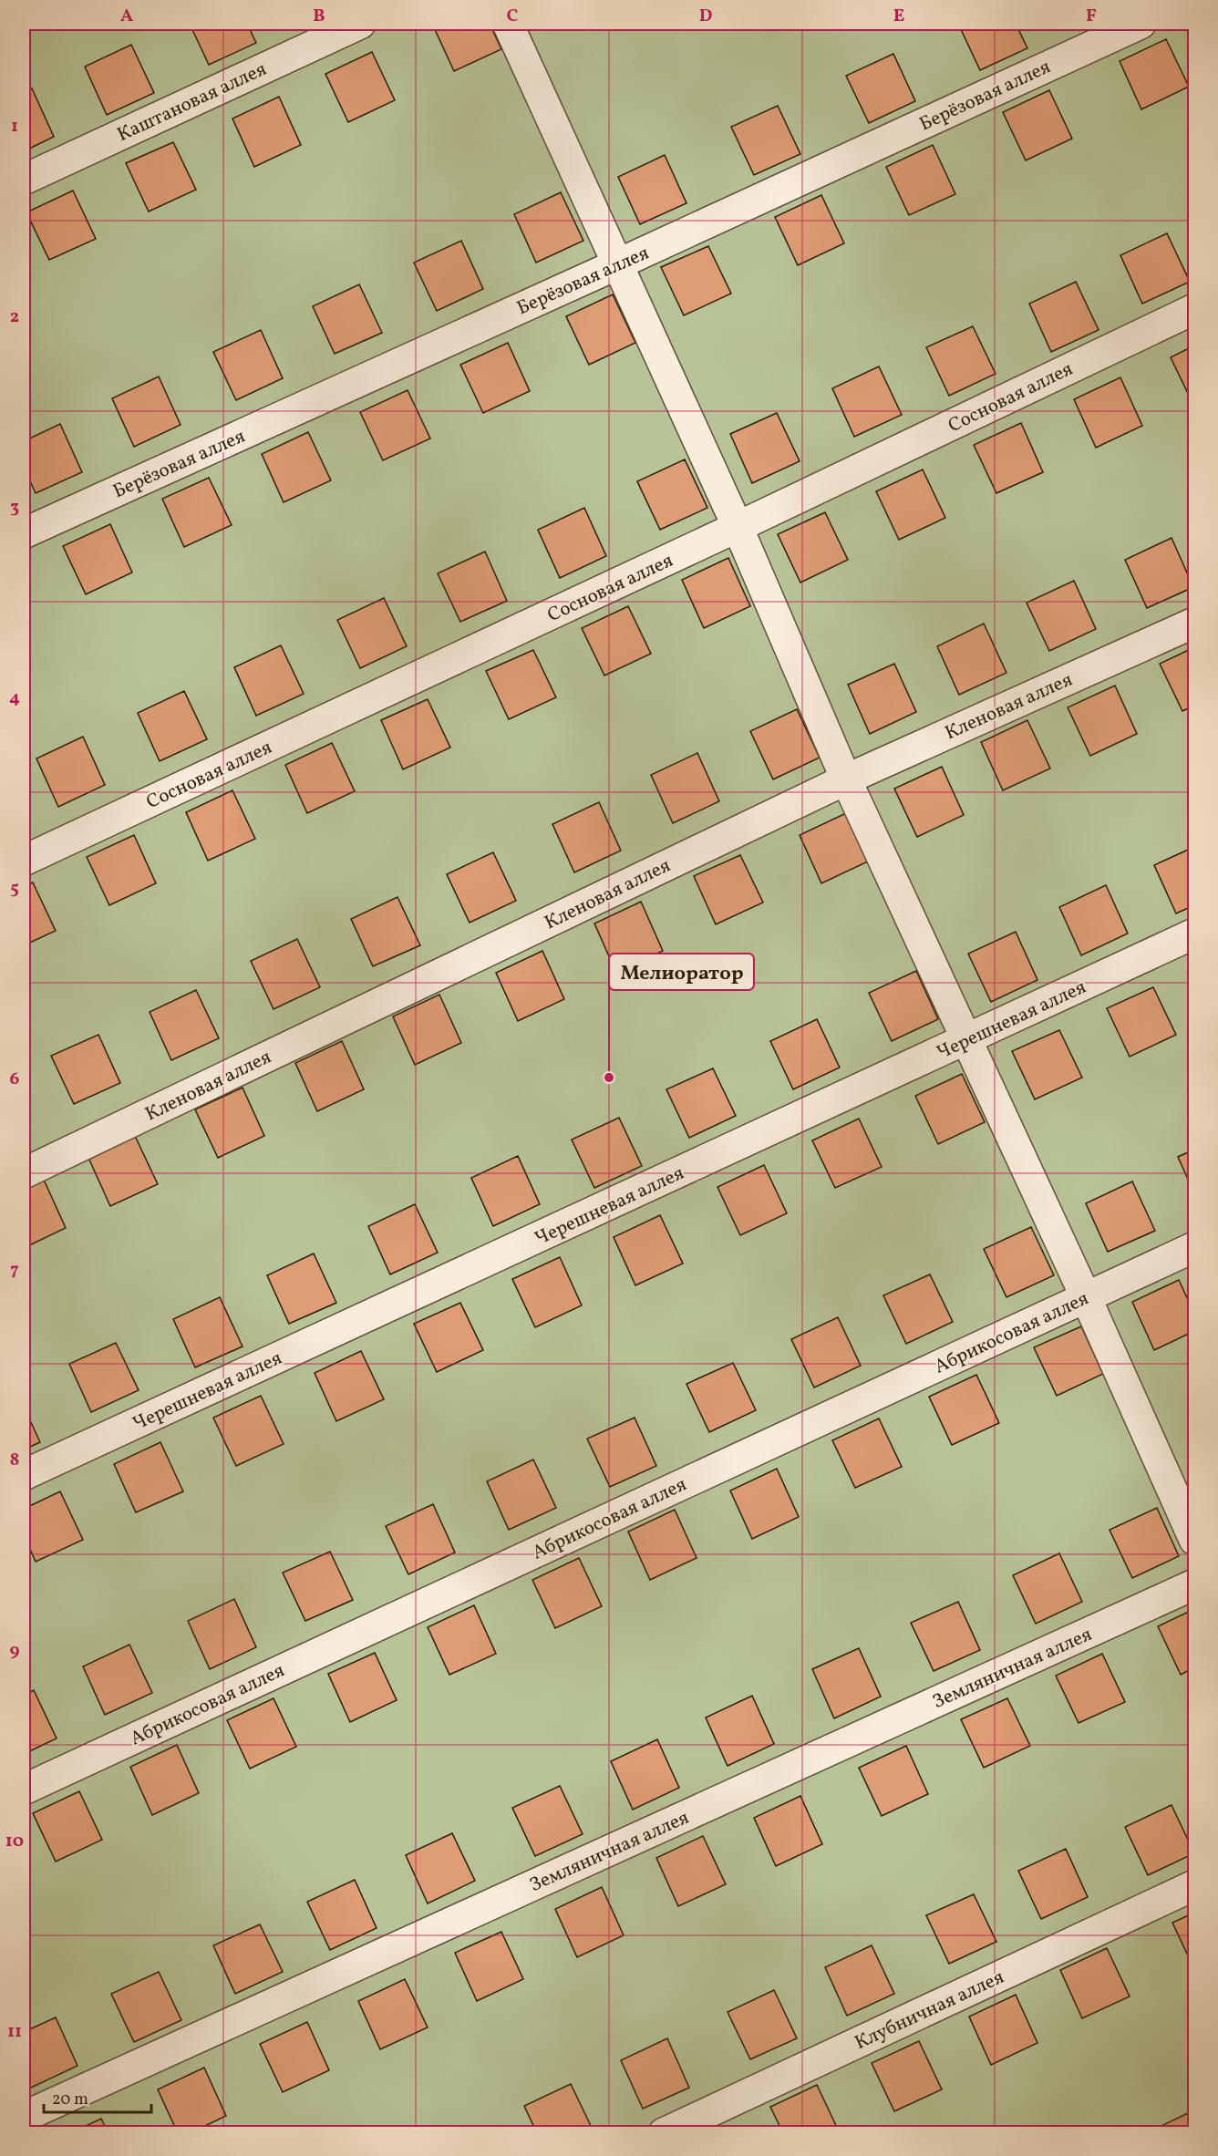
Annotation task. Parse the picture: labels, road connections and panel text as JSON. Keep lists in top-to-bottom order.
{
  "streets": {
    "street": [
      "Берёзовая аллея",
      "Каштановая аллея",
      "Сосновая аллея",
      "Кленовая аллея",
      "Черешневая аллея",
      "Абрикосовая аллея",
      "Земляничная аллея",
      "Клубничная аллея"
    ]
  },
  "places": ["Мелиоратор"],
  "scale_bar": "20 m",
  "grid": {
    "columns": [
      "A",
      "B",
      "C",
      "D",
      "E",
      "F"
    ],
    "rows": [
      "1",
      "2",
      "3",
      "4",
      "5",
      "6",
      "7",
      "8",
      "9",
      "10",
      "11"
    ]
  }
}
